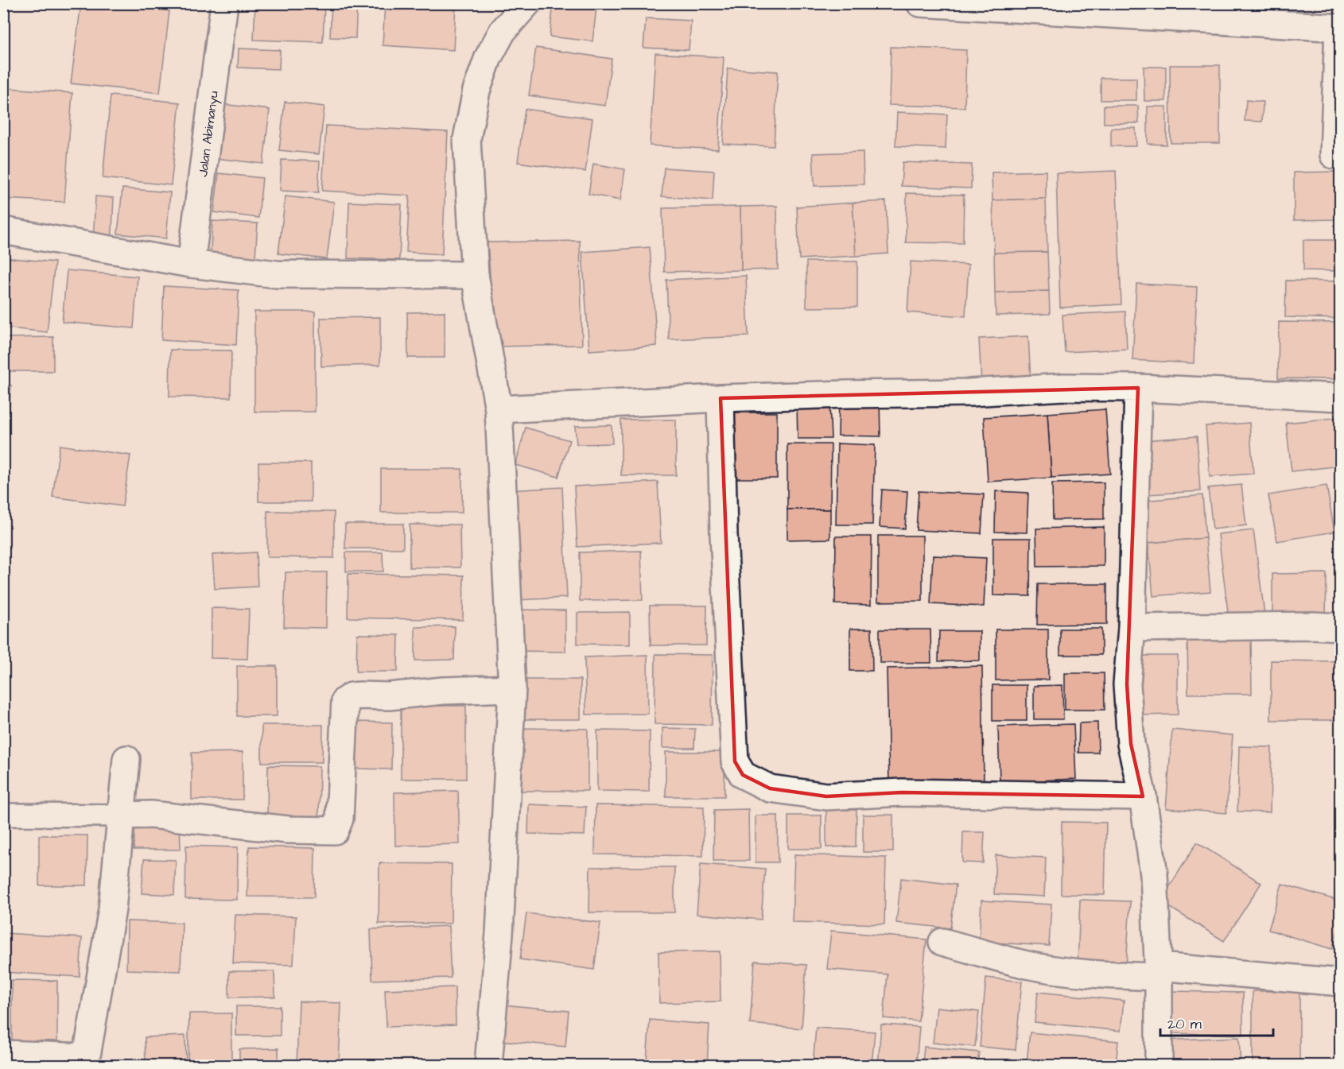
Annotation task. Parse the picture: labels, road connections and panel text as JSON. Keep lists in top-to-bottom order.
{
  "streets": {
    "street": ["Jalan Abimanyu"]
  },
  "scale_bar": "20 m"
}
